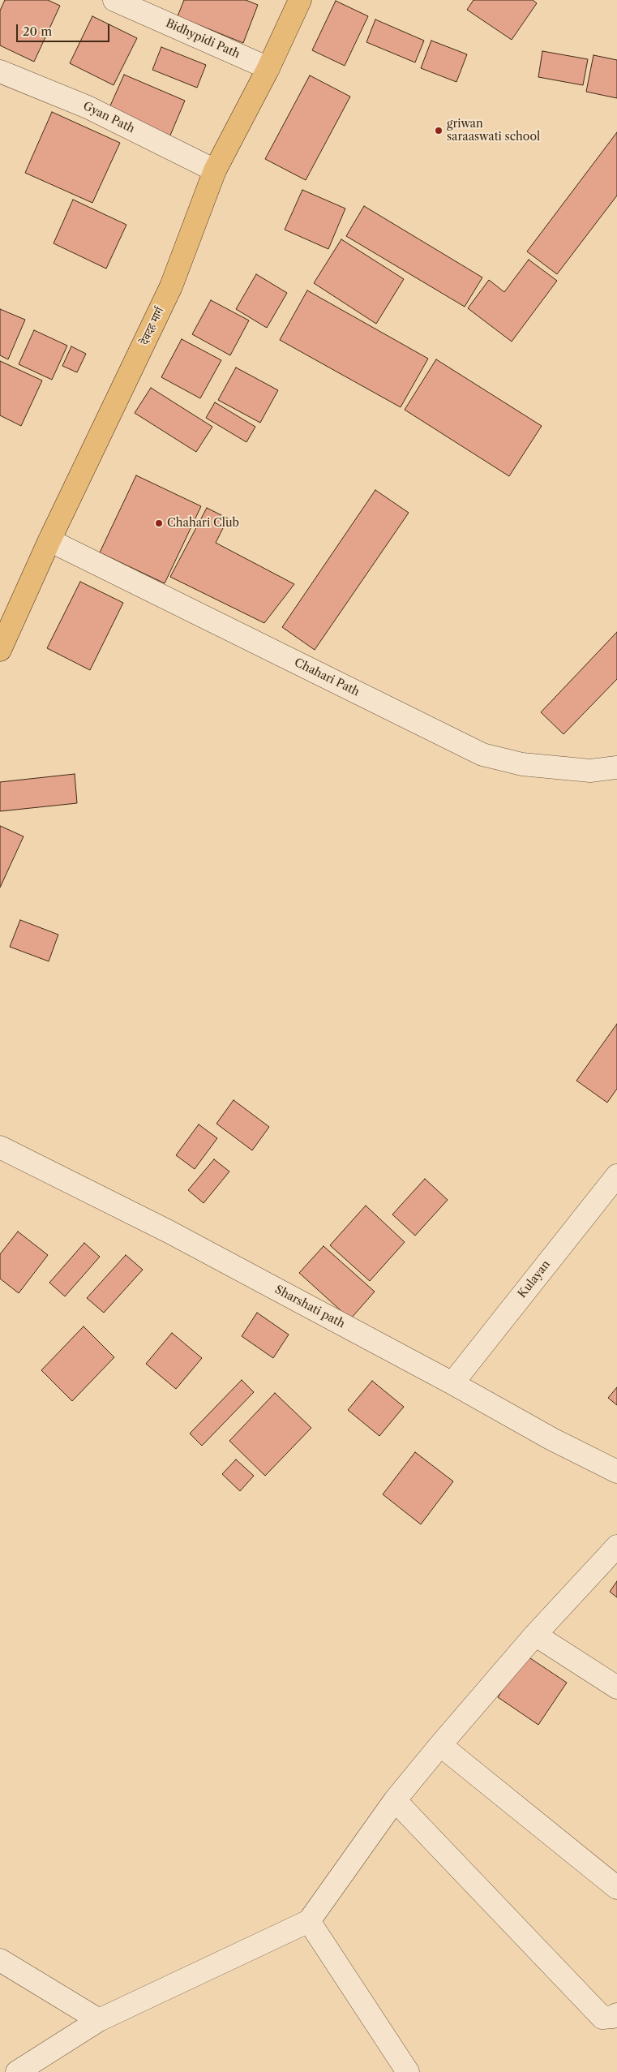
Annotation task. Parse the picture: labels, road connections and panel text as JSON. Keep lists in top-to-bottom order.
{
  "streets": {
    "main road": ["देवदह मार्ग"],
    "street": [
      "Bidhypidi Path",
      "Gyan Path",
      "Chahari Path",
      "Kulayan",
      "Sharshati path"
    ]
  },
  "crossings": [
    ["Bidhypidi Path", "देवदह मार्ग"],
    ["Gyan Path", "देवदह मार्ग"],
    ["देवदह मार्ग", "Chahari Path"],
    ["Kulayan", "Sharshati path"]
  ],
  "places": ["griwan saraaswati school", "Chahari Club"],
  "scale_bar": "20 m"
}
